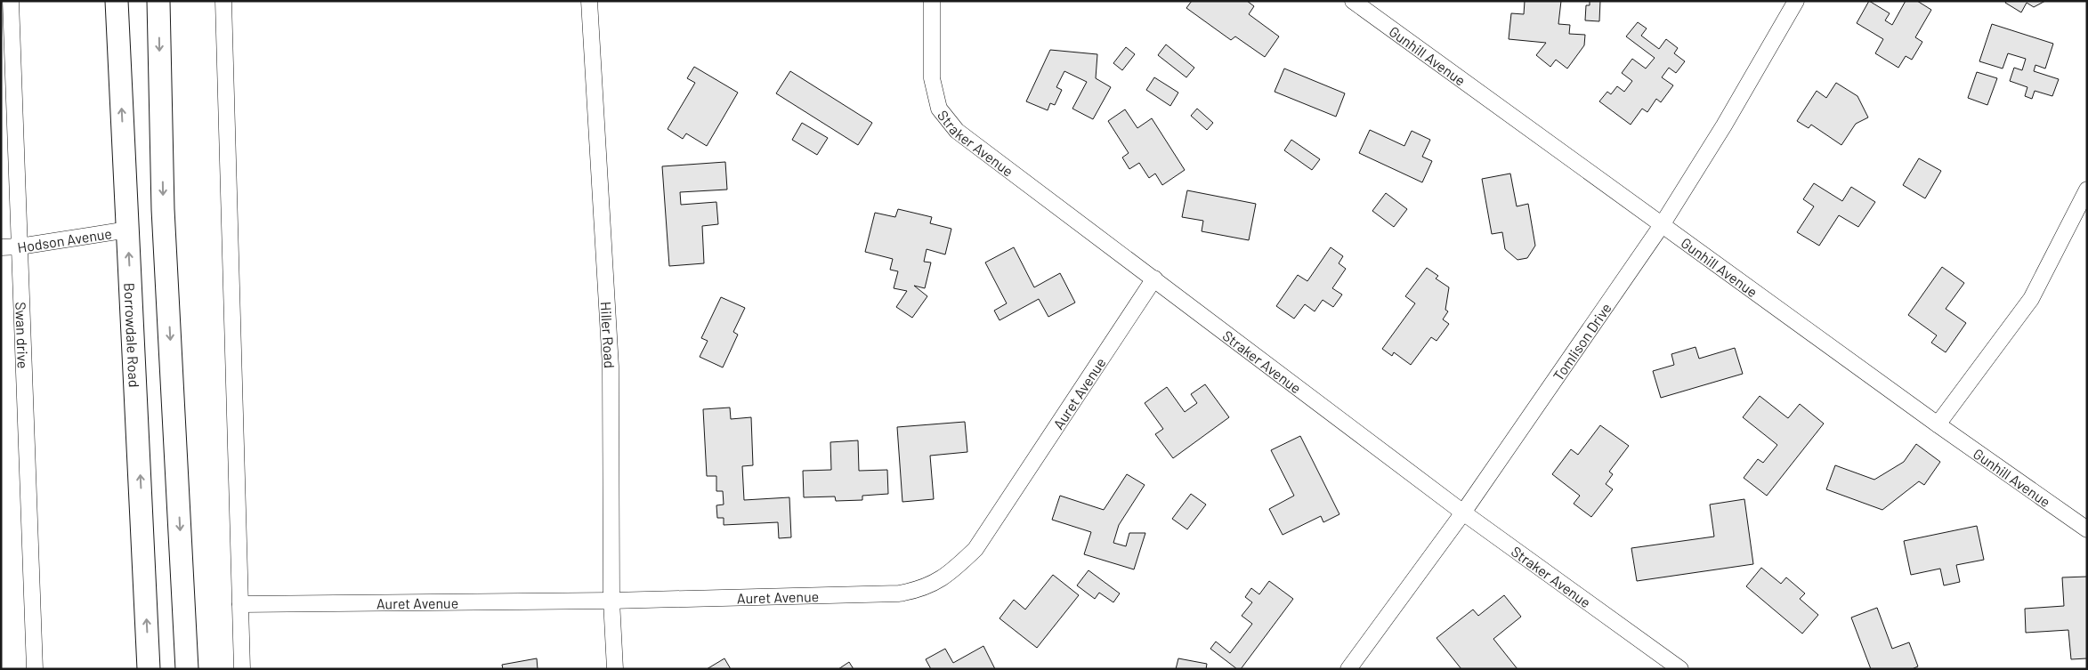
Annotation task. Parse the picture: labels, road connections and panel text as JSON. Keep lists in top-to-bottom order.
{
  "streets": {
    "main road": ["Borrowdale Road"],
    "street": [
      "Gunhill Avenue",
      "Straker Avenue",
      "Hodson Avenue",
      "Swan drive",
      "Hiller Road",
      "Tomlison Drive",
      "Auret Avenue"
    ]
  },
  "crossings": [
    ["Gunhill Avenue", "Tomlison Drive"],
    ["Straker Avenue", "Tomlison Drive"],
    ["Straker Avenue", "Auret Avenue"],
    ["Hodson Avenue", "Swan drive"],
    ["Hodson Avenue", "Borrowdale Road"],
    ["Hiller Road", "Auret Avenue"]
  ]
}
